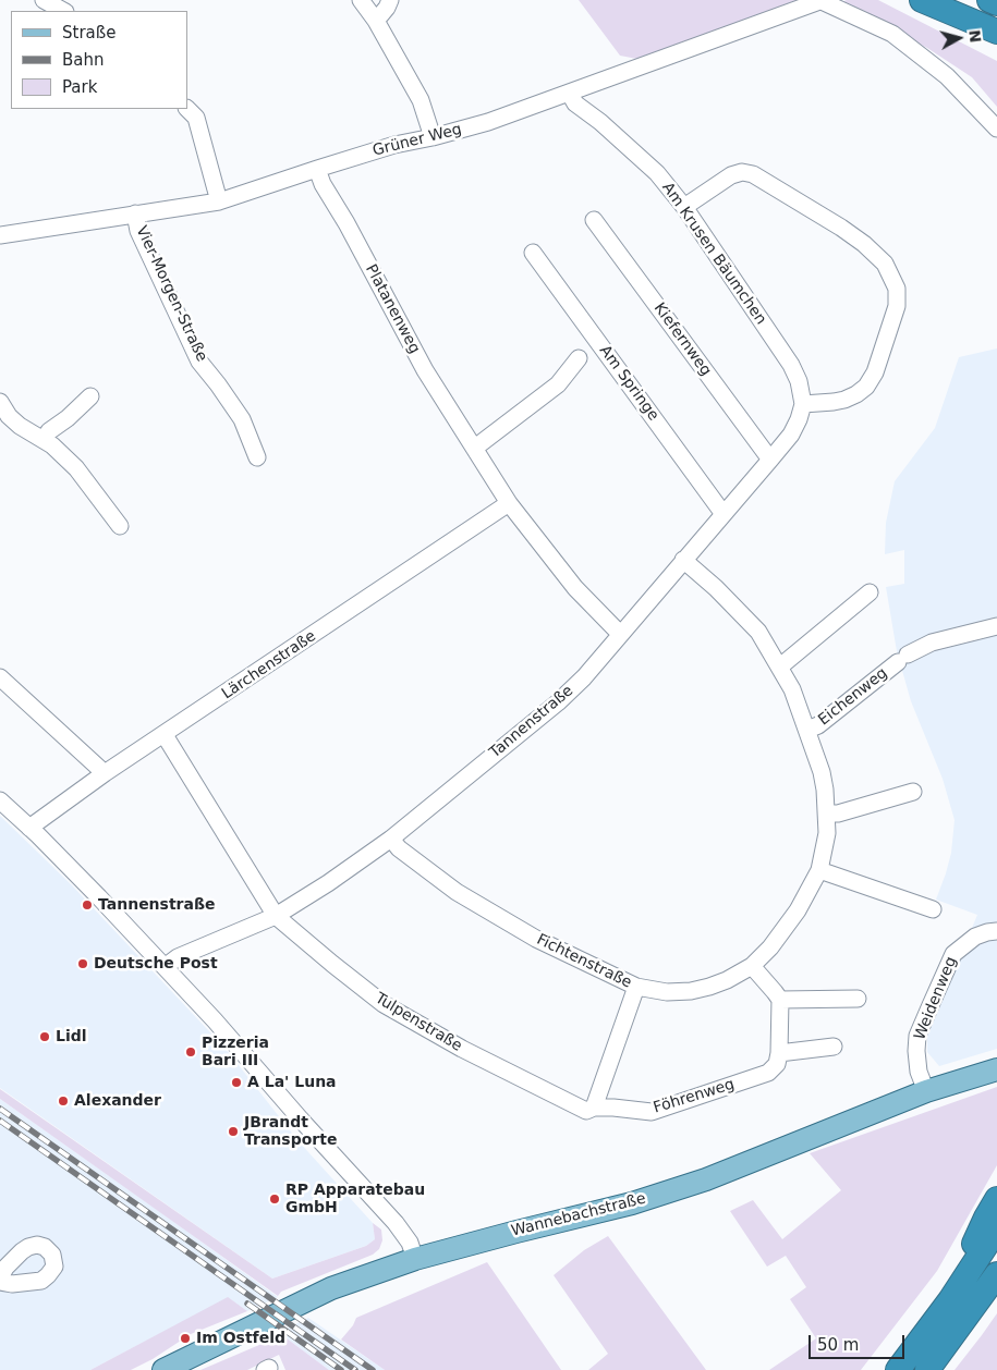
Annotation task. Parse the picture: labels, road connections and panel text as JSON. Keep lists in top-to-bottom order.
{
  "streets": {
    "main road": ["Wannebachstraße"],
    "street": [
      "Grüner Weg",
      "Am Krusen Bäumchen",
      "Vier-Morgen-Straße",
      "Platanenweg",
      "Kiefernweg",
      "Am Springe",
      "Lärchenstraße",
      "Eichenweg",
      "Tannenstraße",
      "Fichtenstraße",
      "Weidenweg",
      "Tulpenstraße",
      "Föhrenweg"
    ]
  },
  "crossings": [
    ["Grüner Weg", "Am Krusen Bäumchen"],
    ["Grüner Weg", "Vier-Morgen-Straße"],
    ["Grüner Weg", "Platanenweg"],
    ["Am Krusen Bäumchen", "Tannenstraße"],
    ["Platanenweg", "Lärchenstraße"],
    ["Platanenweg", "Tannenstraße"],
    ["Kiefernweg", "Tannenstraße"],
    ["Am Springe", "Tannenstraße"],
    ["Lärchenstraße", "Tulpenstraße"],
    ["Eichenweg", "Fichtenstraße"],
    ["Tannenstraße", "Fichtenstraße"],
    ["Tannenstraße", "Tulpenstraße"],
    ["Weidenweg", "Wannebachstraße"],
    ["Tulpenstraße", "Föhrenweg"]
  ],
  "places": [
    "Tannenstraße",
    "Deutsche Post",
    "Lidl",
    "Pizzeria Bari III",
    "A La' Luna",
    "Alexander",
    "JBrandt Transporte",
    "RP Apparatebau GmbH",
    "Im Ostfeld"
  ],
  "legend": ["Straße", "Bahn", "Park"],
  "scale_bar": "50 m",
  "north": "right"
}
